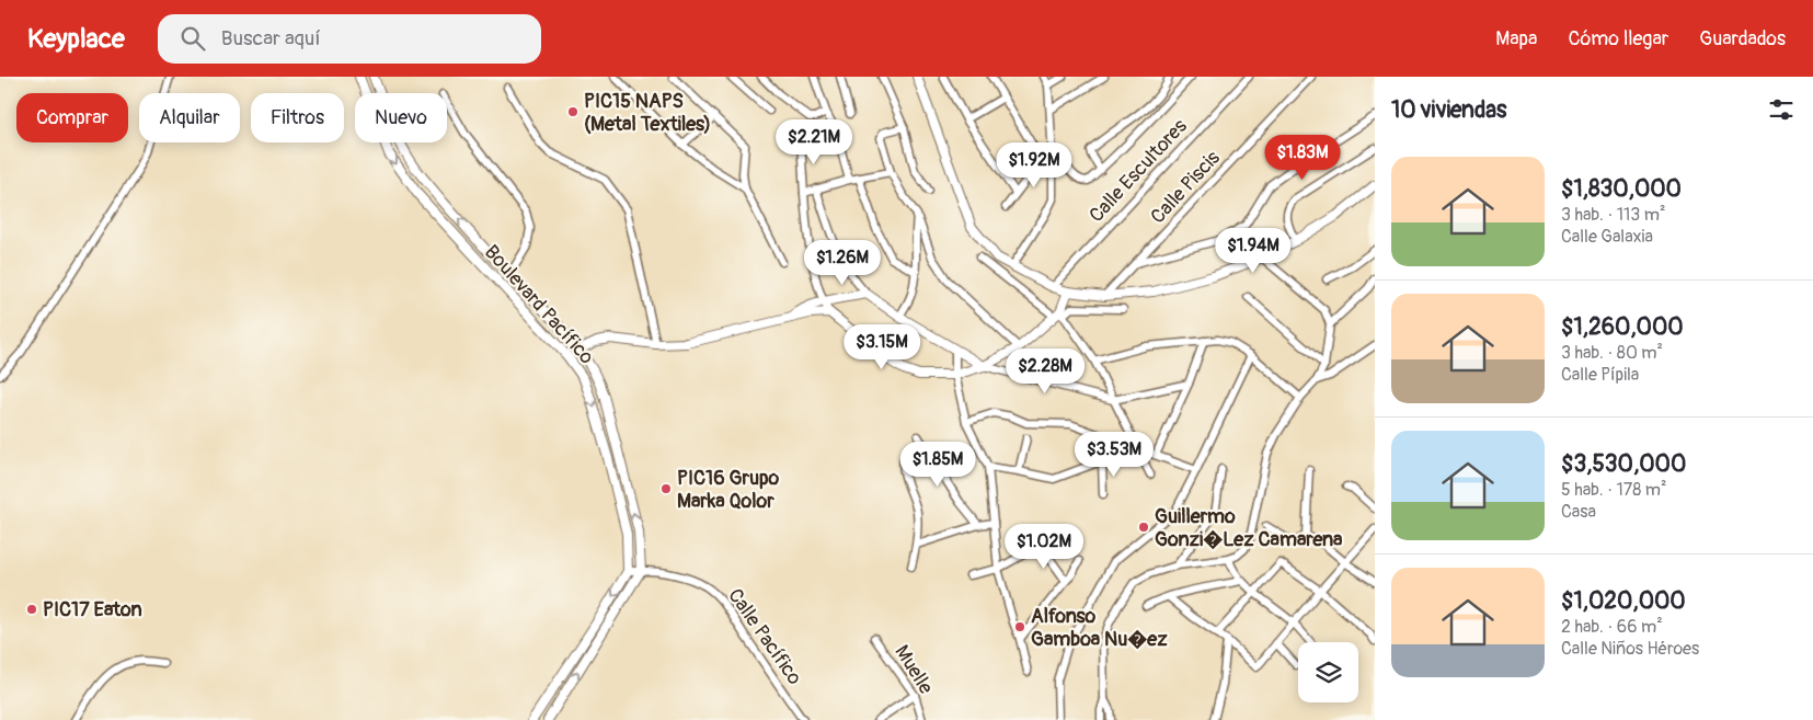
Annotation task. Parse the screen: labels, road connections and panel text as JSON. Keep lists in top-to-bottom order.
{
  "streets": {
    "main road": ["Boulevard Pacífico"],
    "street": [
      "Calle Escultores",
      "Calle Piscis",
      "Calle Pacífico",
      "Muelle"
    ]
  },
  "crossings": [
    ["Boulevard Pacífico", "Calle Pacífico"]
  ],
  "places": [
    "PIC15 NAPS (Metal Textiles)",
    "PIC16 Grupo Marka Qolor",
    "Guillermo Gonzi�Lez Camarena",
    "PIC17 Eaton",
    "Alfonso Gamboa Nu�ez"
  ],
  "page": {
    "header": "Keyplace",
    "search": "Buscar aquí",
    "nav": ["Mapa", "Cómo llegar", "Guardados"],
    "heading": "10 viviendas",
    "chip": [
      "Comprar",
      "Alquilar",
      "Filtros",
      "Nuevo"
    ],
    "price": [
      "$2.21M",
      "$1.83M",
      "$1.92M",
      "$1.94M",
      "$1.26M",
      "$3.15M",
      "$2.28M",
      "$3.53M",
      "$1.85M",
      "$1.02M"
    ],
    "list": [
      {
        "name": "$1,830,000",
        "note": "3 hab. · 113 m² · Calle Galaxia"
      },
      {
        "name": "$1,260,000",
        "note": "3 hab. · 80 m² · Calle Pípila"
      },
      {
        "name": "$3,530,000",
        "note": "5 hab. · 178 m² · Casa"
      },
      {
        "name": "$1,020,000",
        "note": "2 hab. · 66 m² · Calle Niños Héroes"
      }
    ]
  }
}
